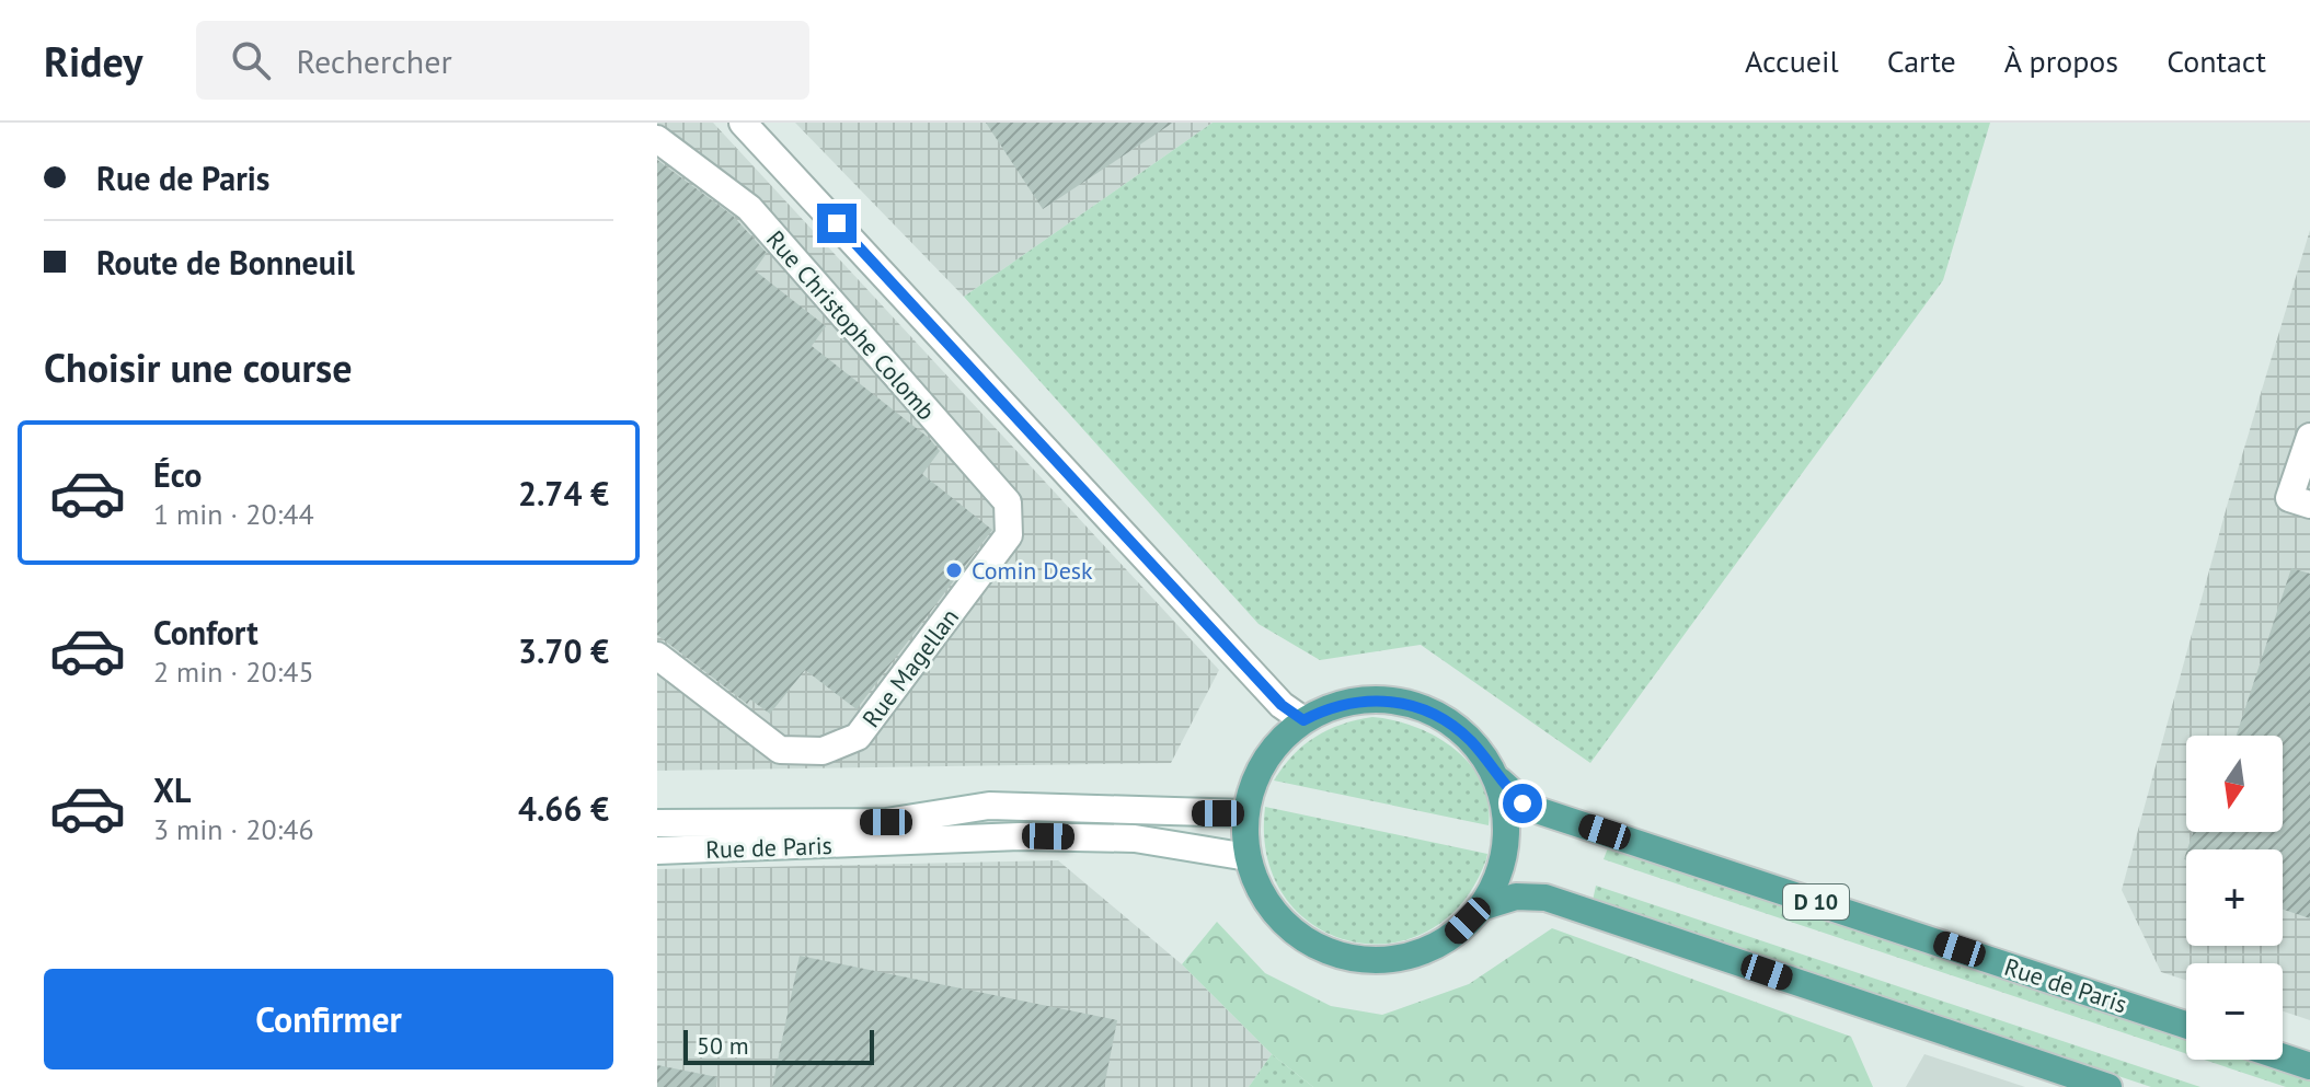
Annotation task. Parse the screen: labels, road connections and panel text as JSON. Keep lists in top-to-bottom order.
{
  "streets": {
    "main road": ["Rue de Paris", "D 10"],
    "street": ["Rue Christophe Colomb", "Rue Magellan"]
  },
  "crossings": [
    ["Rue Christophe Colomb", "Rue Magellan"]
  ],
  "places": ["Comin Desk"],
  "scale_bar": "50 m",
  "north": "bottom",
  "page": {
    "header": "Ridey",
    "search": "Rechercher",
    "nav": [
      "Accueil",
      "Carte",
      "À propos",
      "Contact"
    ],
    "banner": ["Rue de Paris", "Route de Bonneuil"],
    "heading": "Choisir une course",
    "list": [
      {
        "name": "Éco",
        "note": "1 min · 20:44",
        "value": "2.74 €"
      },
      {
        "name": "Confort",
        "note": "2 min · 20:45",
        "value": "3.70 €"
      },
      {
        "name": "XL",
        "note": "3 min · 20:46",
        "value": "4.66 €"
      }
    ],
    "map_buttons": ["+", "−"],
    "buttons": "Confirmer",
    "scale": "50 m"
  }
}
